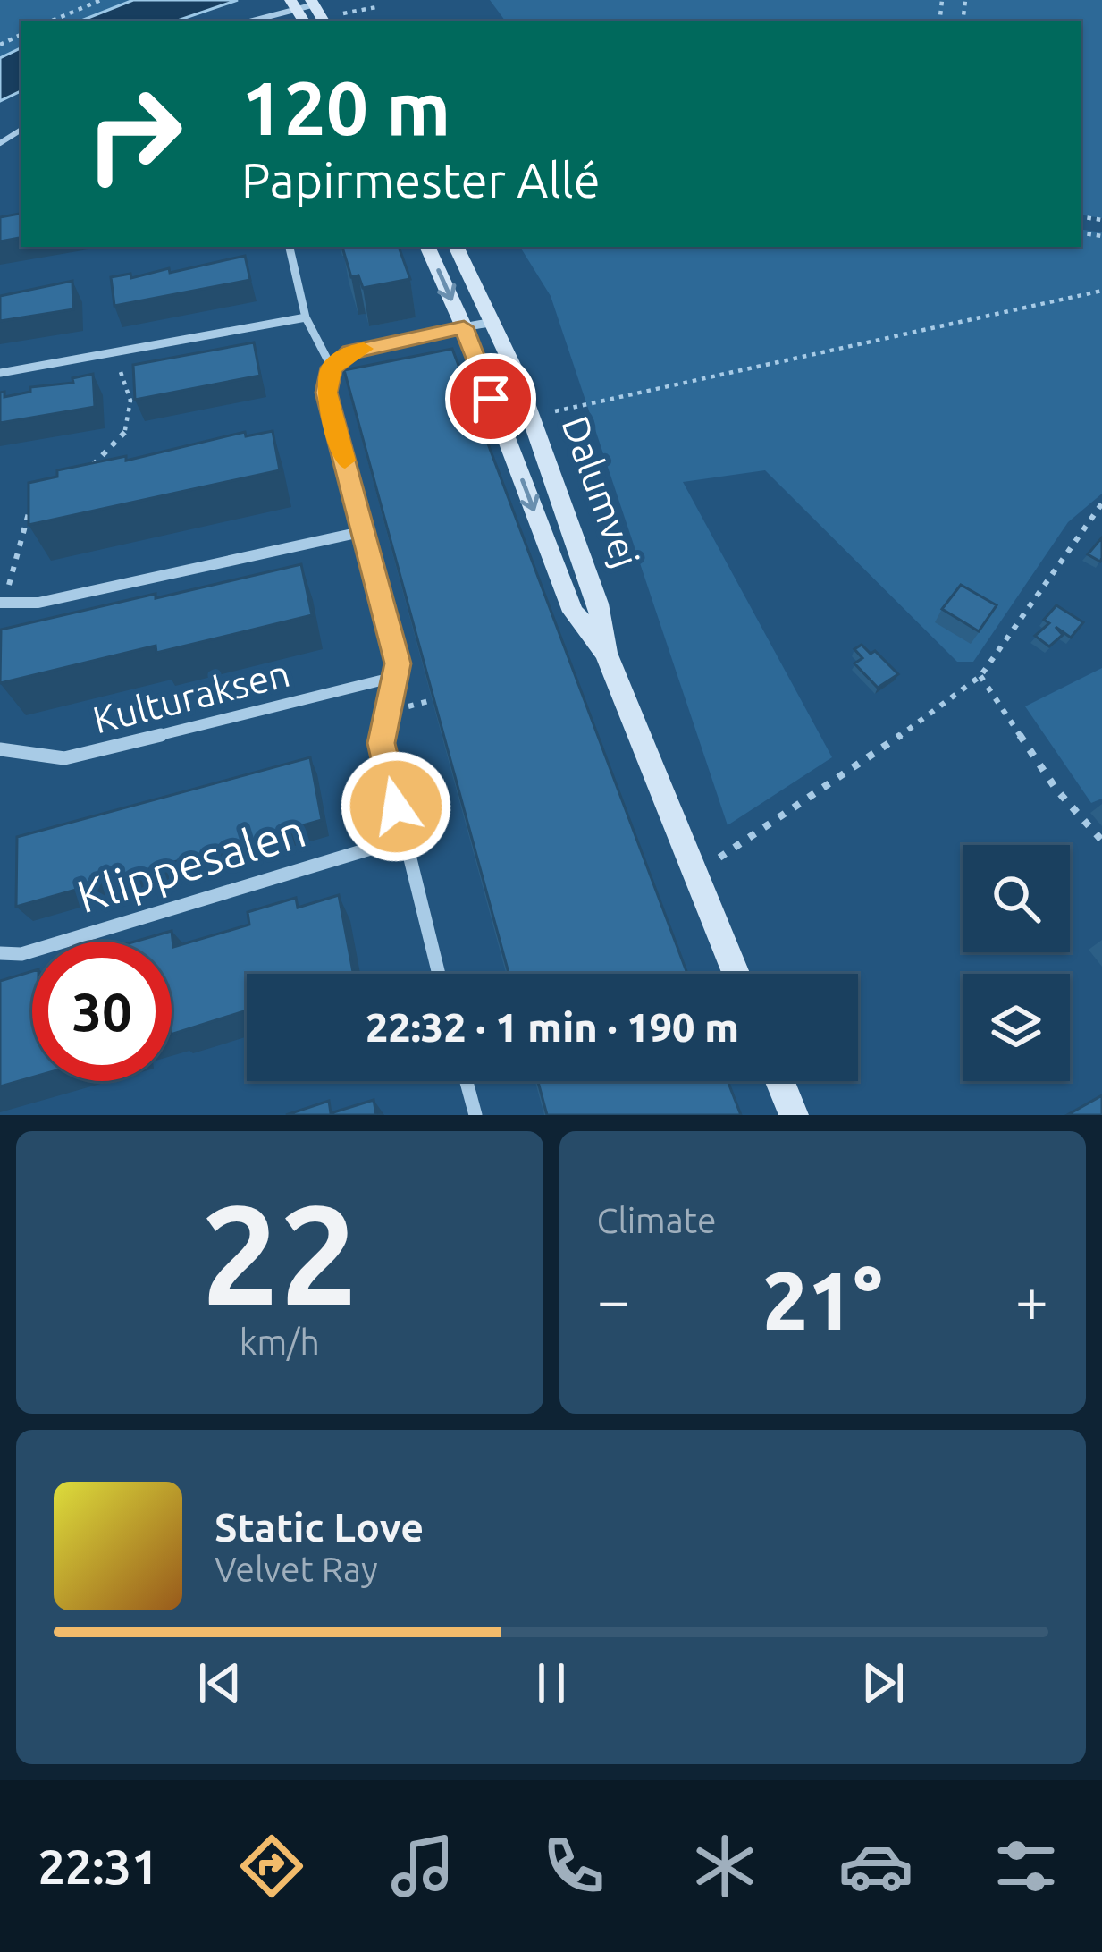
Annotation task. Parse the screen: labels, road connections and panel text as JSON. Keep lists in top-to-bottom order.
{
  "streets": {
    "street": ["Dalumvej", "Kulturaksen", "Klippesalen"]
  },
  "page": {
    "turn": ["120 m", "Papirmester Allé"],
    "limit": "30",
    "trip": "22:32 · 1 min · 190 m",
    "tile": [
      ["22", "km/h"],
      "Climate"
    ],
    "heat": ["−", "21°", "+"],
    "song": ["Static Love", "Velvet Ray"],
    "tabs": "22:31"
  }
}
